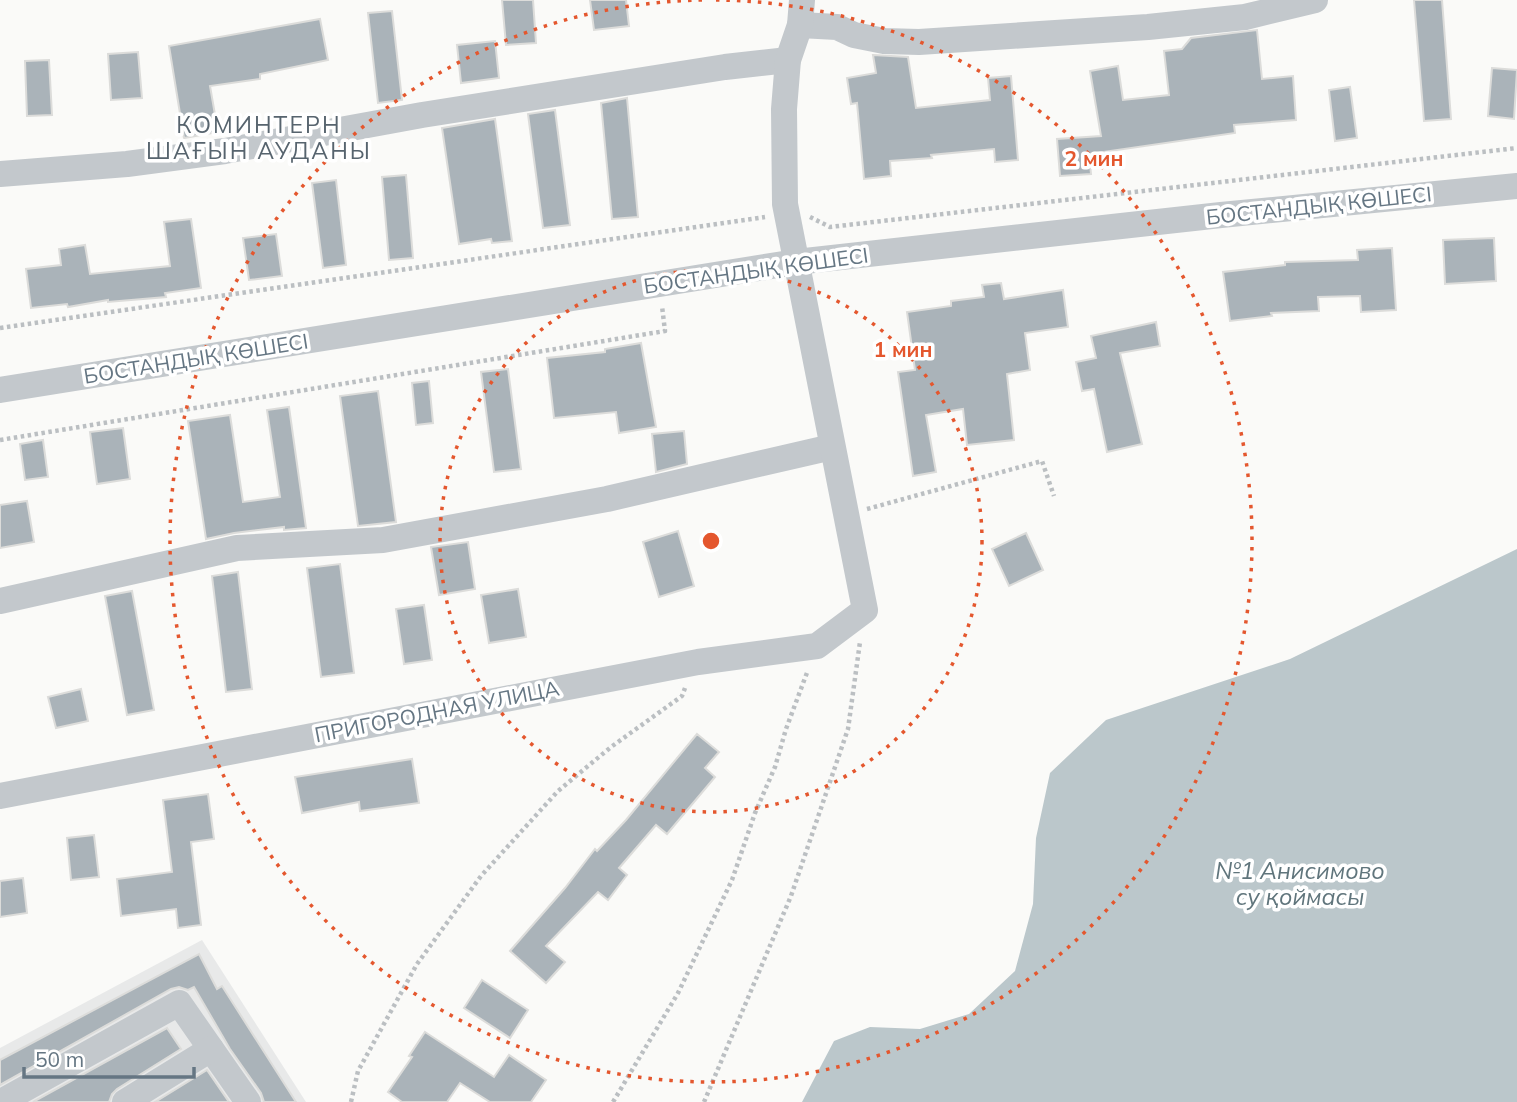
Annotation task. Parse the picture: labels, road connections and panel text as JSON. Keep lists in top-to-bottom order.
{
  "streets": {
    "street": ["БОСТАНДЫҚ КӨШЕСІ", "ПРИГОРОДНАЯ УЛИЦА"]
  },
  "districts": ["КОМИНТЕРН ШАҒЫН АУДАНЫ"],
  "water": ["№1 Анисимово су қоймасы"],
  "scale_bar": "50 m",
  "rings": ["2 мин", "1 мин"]
}
